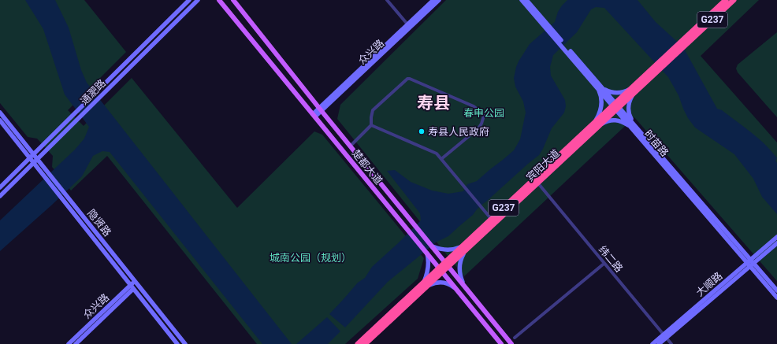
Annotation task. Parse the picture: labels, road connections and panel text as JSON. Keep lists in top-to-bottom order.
{
  "streets": {
    "highway": ["G237", "宾阳大道"],
    "main road": ["楚都大道"],
    "street": [
      "众兴路",
      "通淝路",
      "时苗路",
      "隐贤路",
      "纬二路",
      "大顺路"
    ]
  },
  "crossings": [
    ["众兴路", "楚都大道"],
    ["众兴路", "隐贤路"],
    ["通淝路", "隐贤路"],
    ["时苗路", "宾阳大道"],
    ["时苗路", "大顺路"],
    ["宾阳大道", "楚都大道"],
    ["宾阳大道", "纬二路"],
    ["纬二路", "大顺路"]
  ],
  "districts": ["寿县"],
  "parks": ["春申公园", "城南公园（规划）"],
  "places": ["寿县人民政府"]
}
